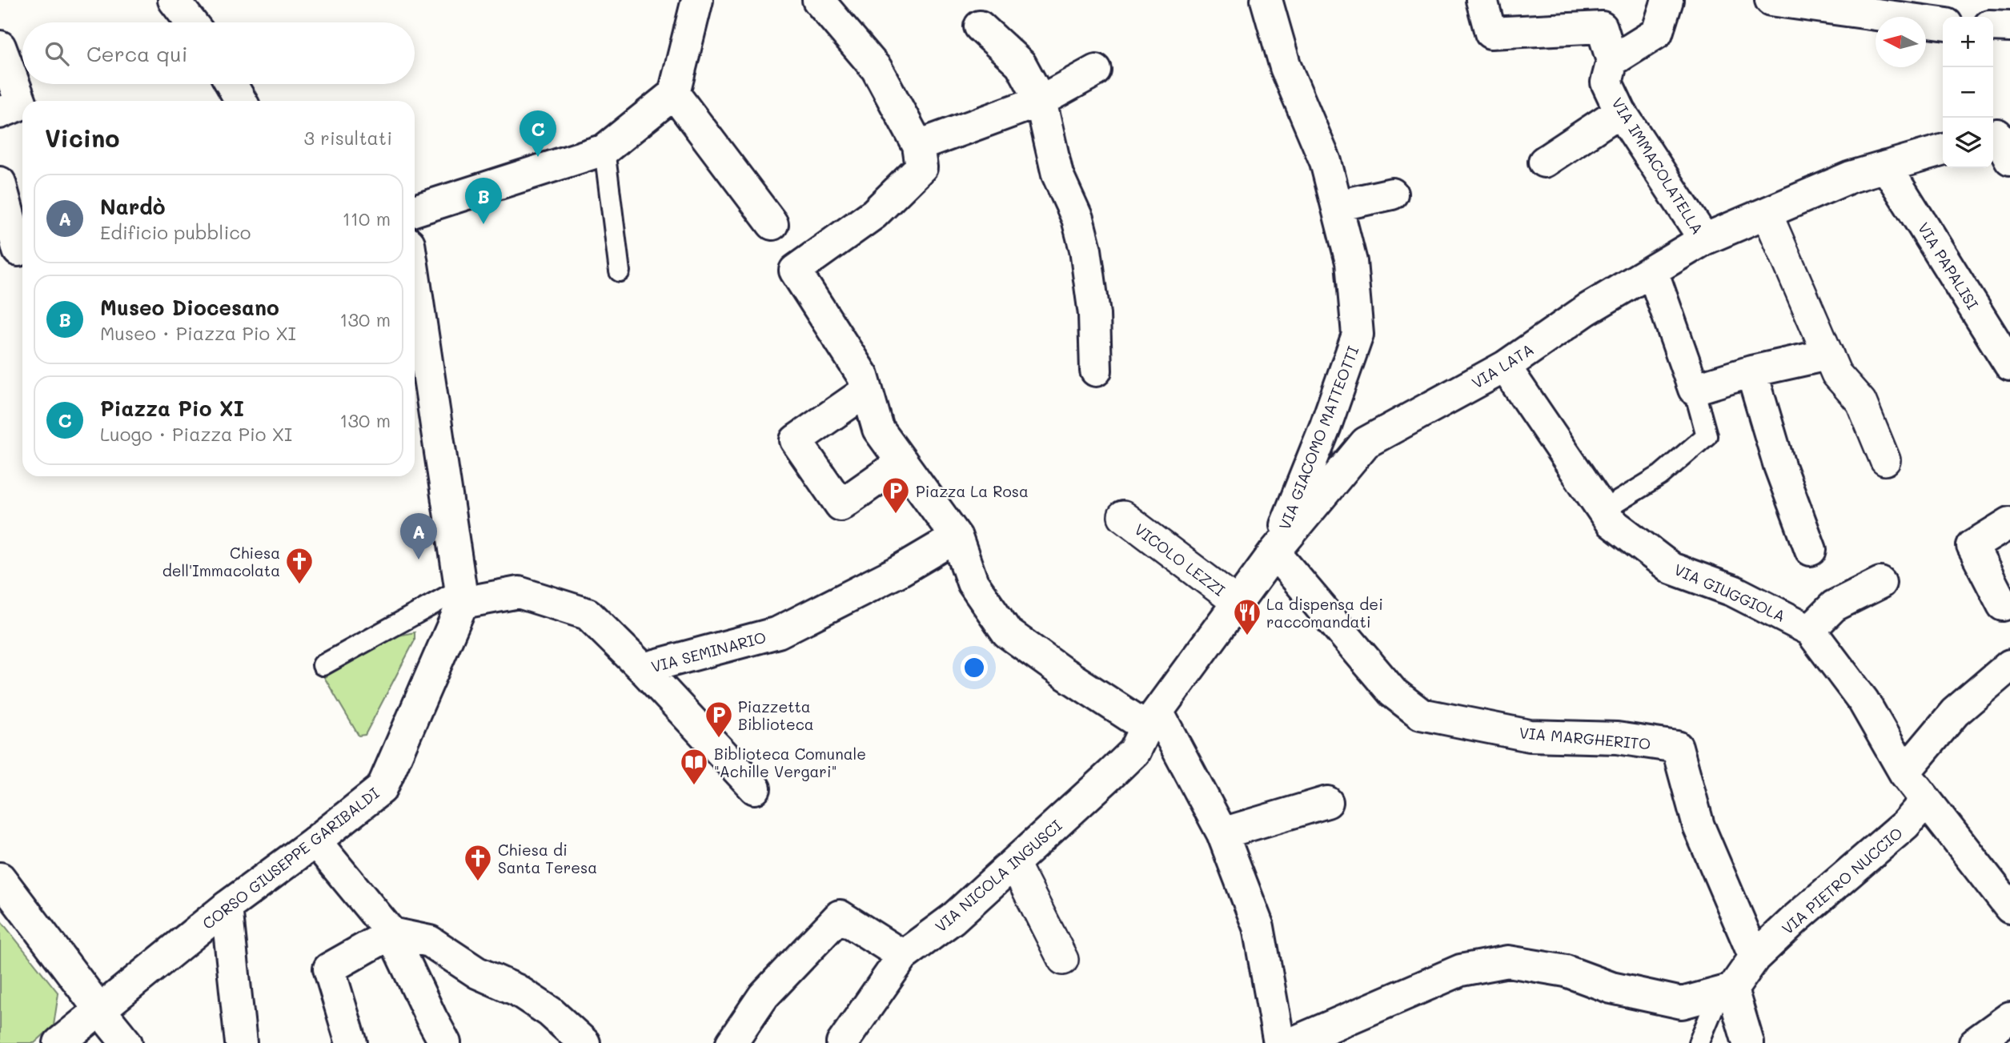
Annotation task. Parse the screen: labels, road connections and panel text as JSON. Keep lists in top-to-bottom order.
{
  "streets": {
    "street": [
      "VIA IMMACOLATELLA",
      "VIA PAPALISI",
      "VIA LATA",
      "VIA GIACOMO MATTEOTTI",
      "VICOLO LEZZI",
      "VIA GIUGGIOLA",
      "VIA SEMINARIO",
      "VIA MARGHERITO",
      "CORSO GIUSEPPE GARIBALDI",
      "VIA NICOLA INGUSCI",
      "VIA PIETRO NUCCIO"
    ]
  },
  "crossings": [
    ["VIA IMMACOLATELLA", "VIA LATA"],
    ["VIA PAPALISI", "VIA LATA"],
    ["VIA LATA", "VIA GIACOMO MATTEOTTI"],
    ["VIA LATA", "VICOLO LEZZI"],
    ["VIA LATA", "VIA GIUGGIOLA"],
    ["VIA LATA", "VIA MARGHERITO"],
    ["VIA LATA", "VIA NICOLA INGUSCI"],
    ["VIA GIACOMO MATTEOTTI", "VIA MARGHERITO"],
    ["VIA GIUGGIOLA", "VIA PIETRO NUCCIO"],
    ["VIA SEMINARIO", "CORSO GIUSEPPE GARIBALDI"],
    ["VIA MARGHERITO", "VIA PIETRO NUCCIO"]
  ],
  "places": {
    "parking": ["Piazza La Rosa", "Piazzetta Biblioteca"],
    "church": ["Chiesa dell'Immacolata", "Chiesa di Santa Teresa"],
    "restaurant": ["La dispensa dei raccomandati"],
    "library": ["Biblioteca Comunale \"Achille Vergari\""]
  },
  "north": "left",
  "page": {
    "map_buttons": ["+", "−"],
    "search": "Cerca qui",
    "heading": ["Vicino", "3 risultati"],
    "pins": ["C", "B", "A"],
    "list": [
      {
        "mark": "A",
        "name": "Nardò",
        "note": "Edificio pubblico",
        "value": "110 m"
      },
      {
        "mark": "B",
        "name": "Museo Diocesano",
        "note": "Museo · Piazza Pio XI",
        "value": "130 m"
      },
      {
        "mark": "C",
        "name": "Piazza Pio XI",
        "note": "Luogo · Piazza Pio XI",
        "value": "130 m"
      }
    ]
  }
}
